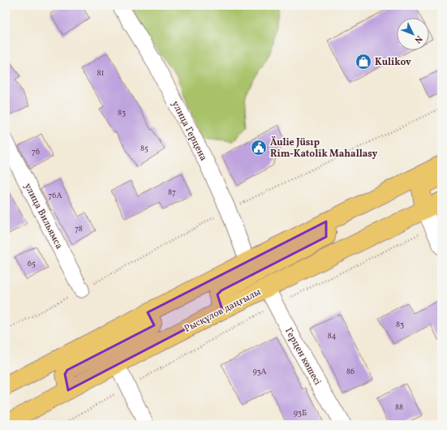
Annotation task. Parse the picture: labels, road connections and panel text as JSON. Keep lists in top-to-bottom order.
{
  "streets": {
    "main road": ["Рысқұлов даңғылы"],
    "street": ["улица Герцена", "улица Вильямса", "Герцен көшесі"]
  },
  "crossings": [
    ["Рысқұлов даңғылы", "Герцен көшесі"]
  ],
  "places": {
    "shop": ["Kulikov"],
    "public building": ["Äulie Jüsıp Rim-Katolik Mahallasy"]
  },
  "house_numbers": [
    "81",
    "83",
    "85",
    "76",
    "87",
    "76А",
    "78",
    "65",
    "83",
    "84",
    "93А",
    "86",
    "88",
    "93Б"
  ],
  "north": "bottom right"
}
